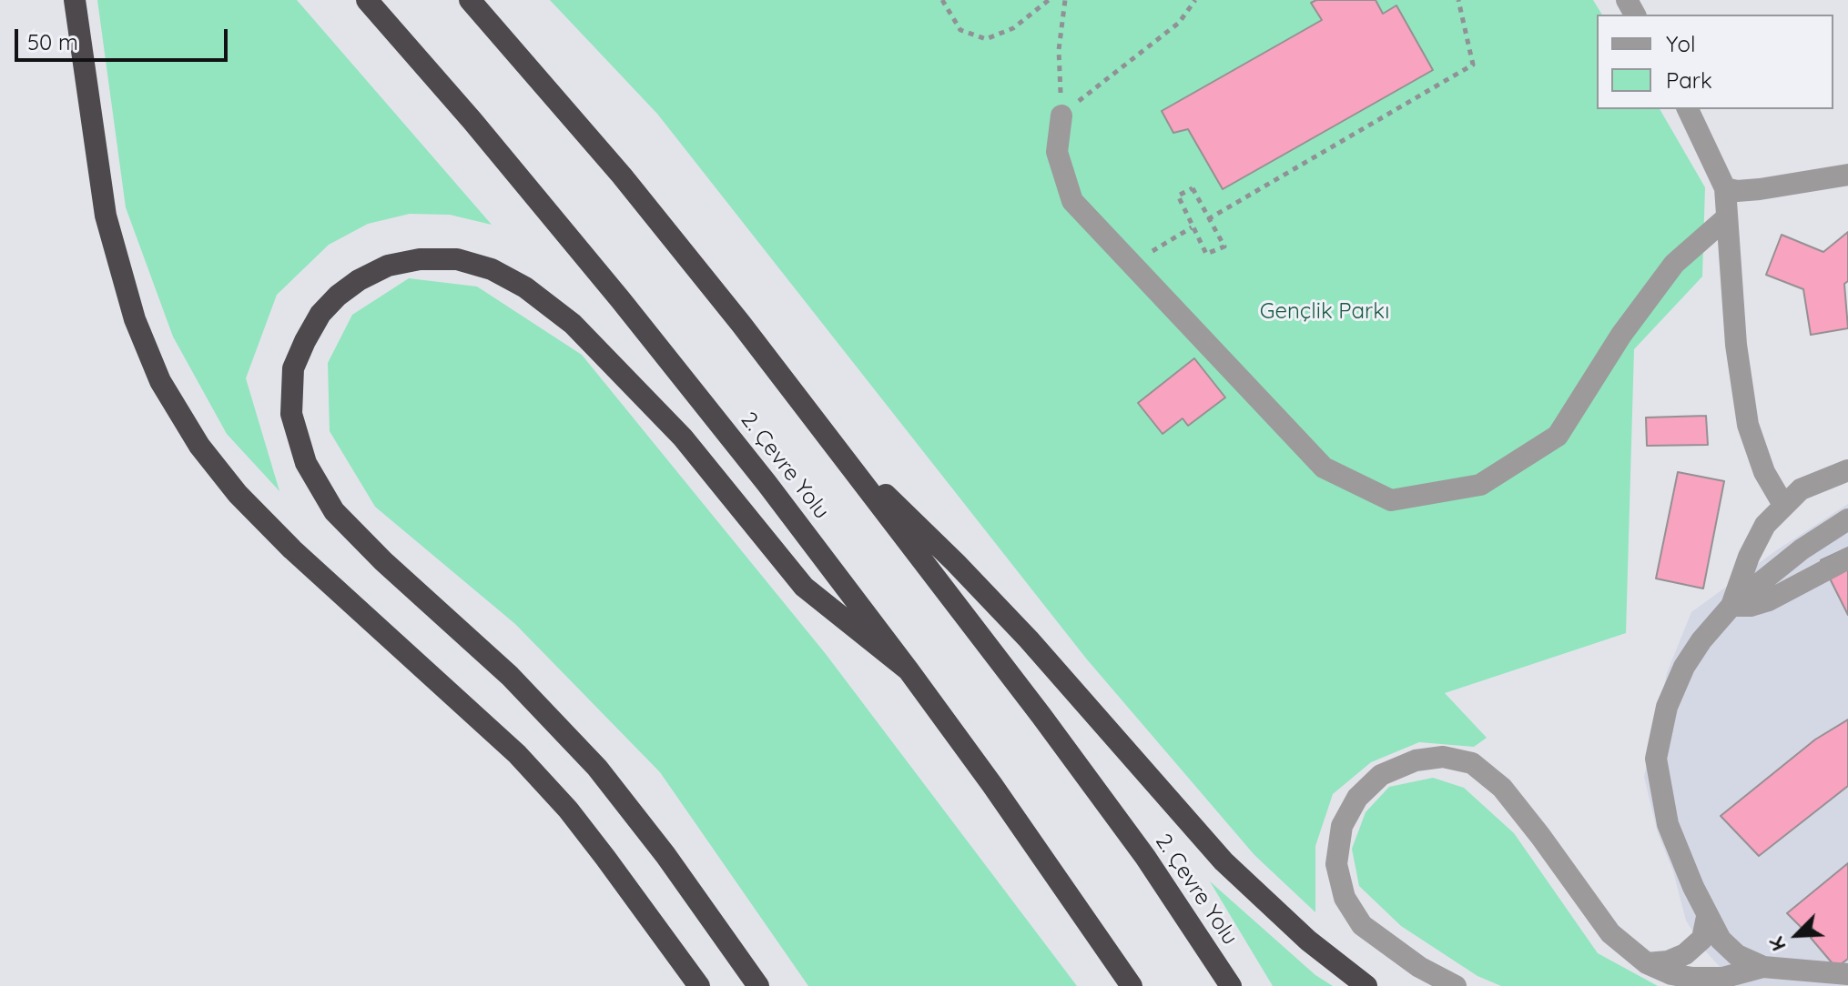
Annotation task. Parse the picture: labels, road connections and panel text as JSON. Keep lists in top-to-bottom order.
{
  "streets": {
    "highway": ["2. Çevre Yolu"]
  },
  "parks": ["Gençlik Parkı"],
  "legend": ["Yol", "Park"],
  "scale_bar": "50 m",
  "north": "bottom left"
}
